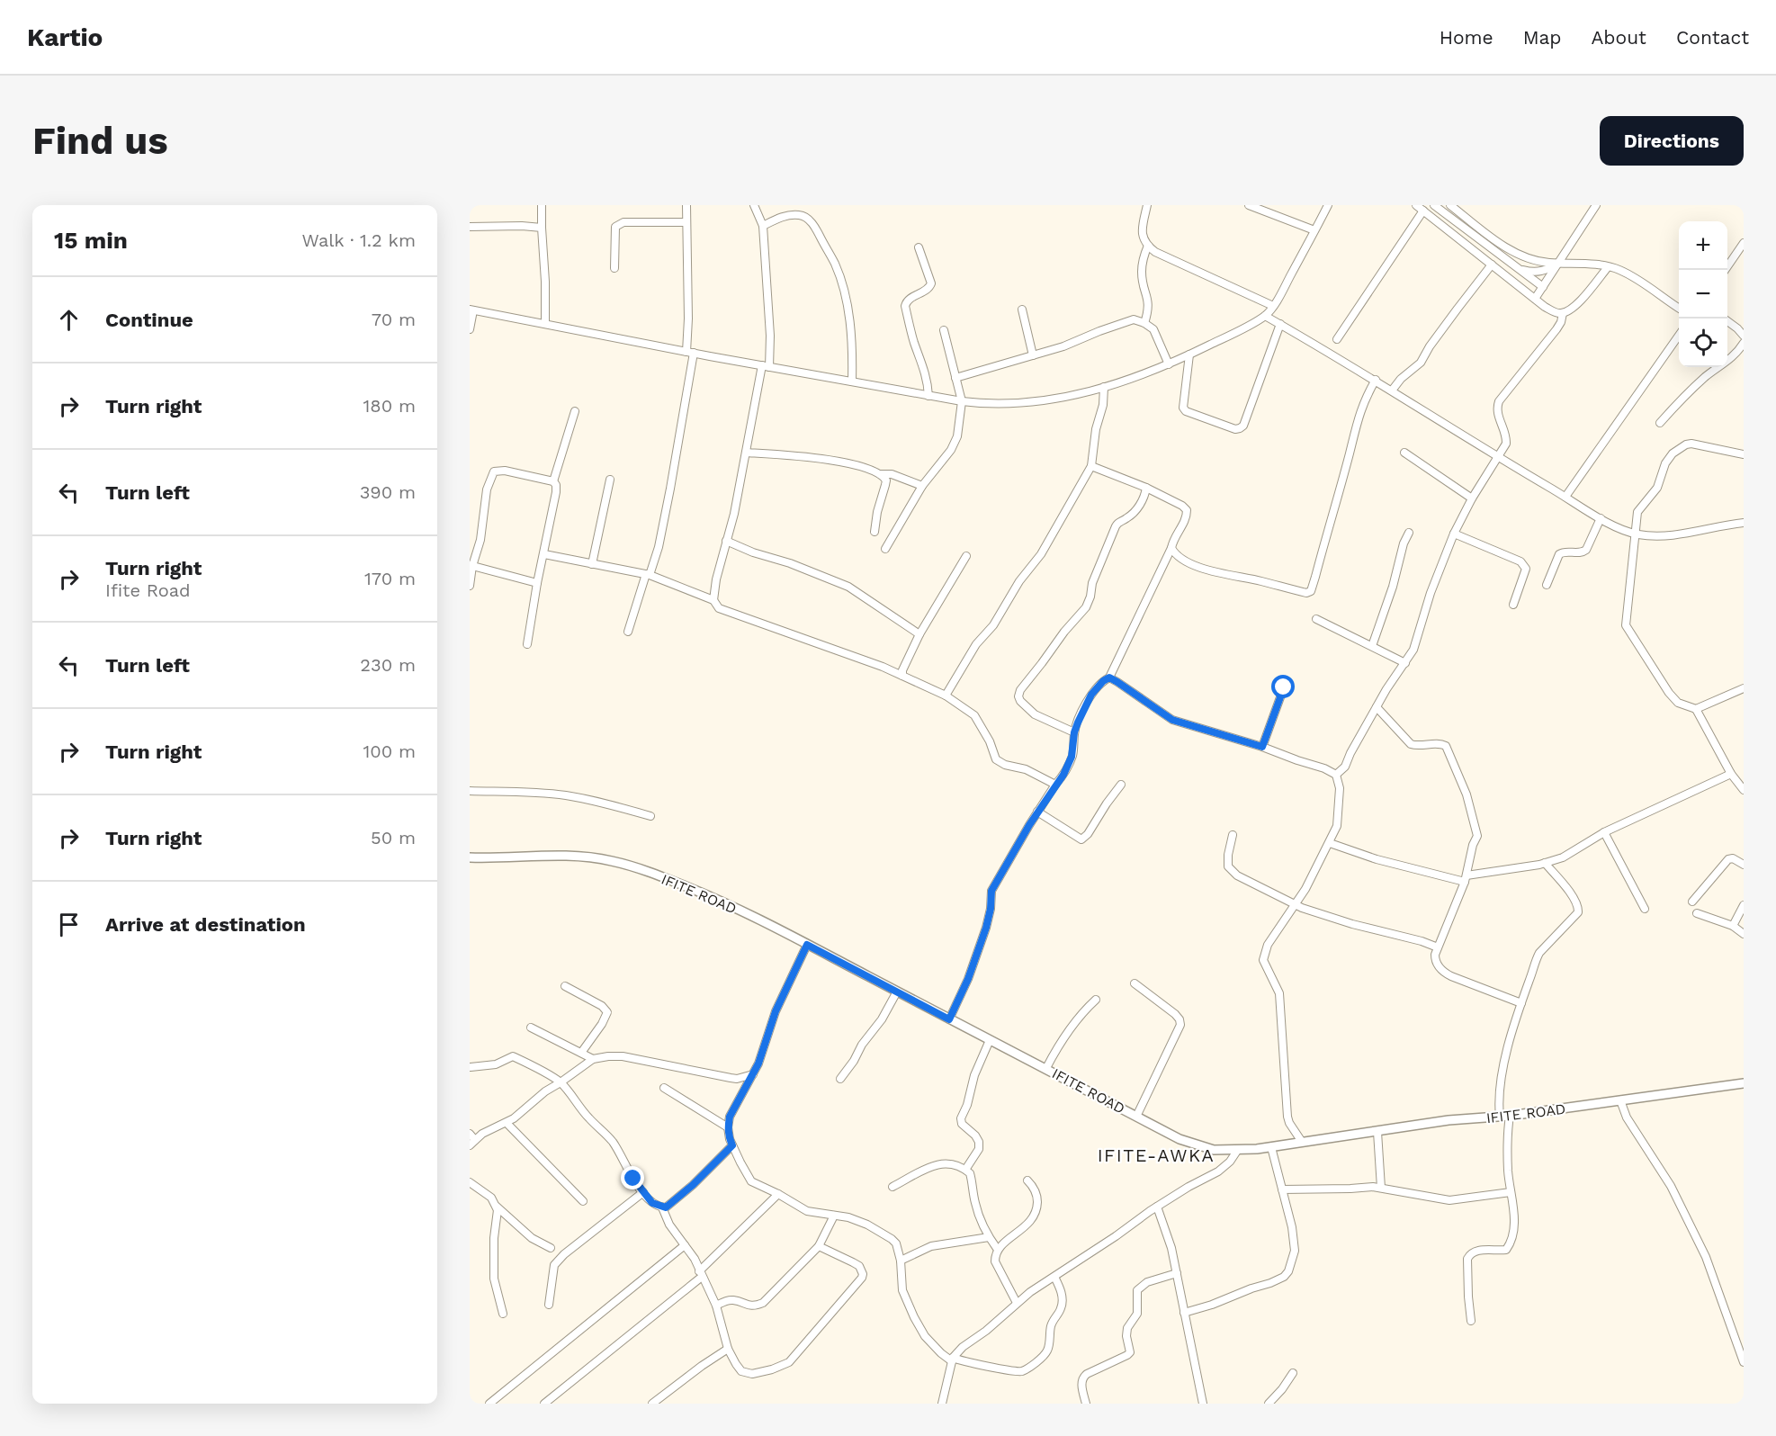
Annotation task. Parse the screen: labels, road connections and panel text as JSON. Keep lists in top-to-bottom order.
{
  "streets": {
    "street": ["IFITE ROAD"]
  },
  "districts": ["IFITE-AWKA"],
  "page": {
    "header": "Kartio",
    "nav": [
      "Home",
      "Map",
      "About",
      "Contact"
    ],
    "buttons": "Directions",
    "title": "Find us",
    "heading": ["15 min", "Walk · 1.2 km"],
    "map_buttons": ["+", "−"],
    "list": [
      ["Continue", "70 m"],
      ["Turn right", "180 m"],
      ["Turn left", "390 m"],
      ["Turn right", "Ifite Road", "170 m"],
      ["Turn left", "230 m"],
      ["Turn right", "100 m"],
      ["Turn right", "50 m"],
      "Arrive at destination"
    ]
  }
}
